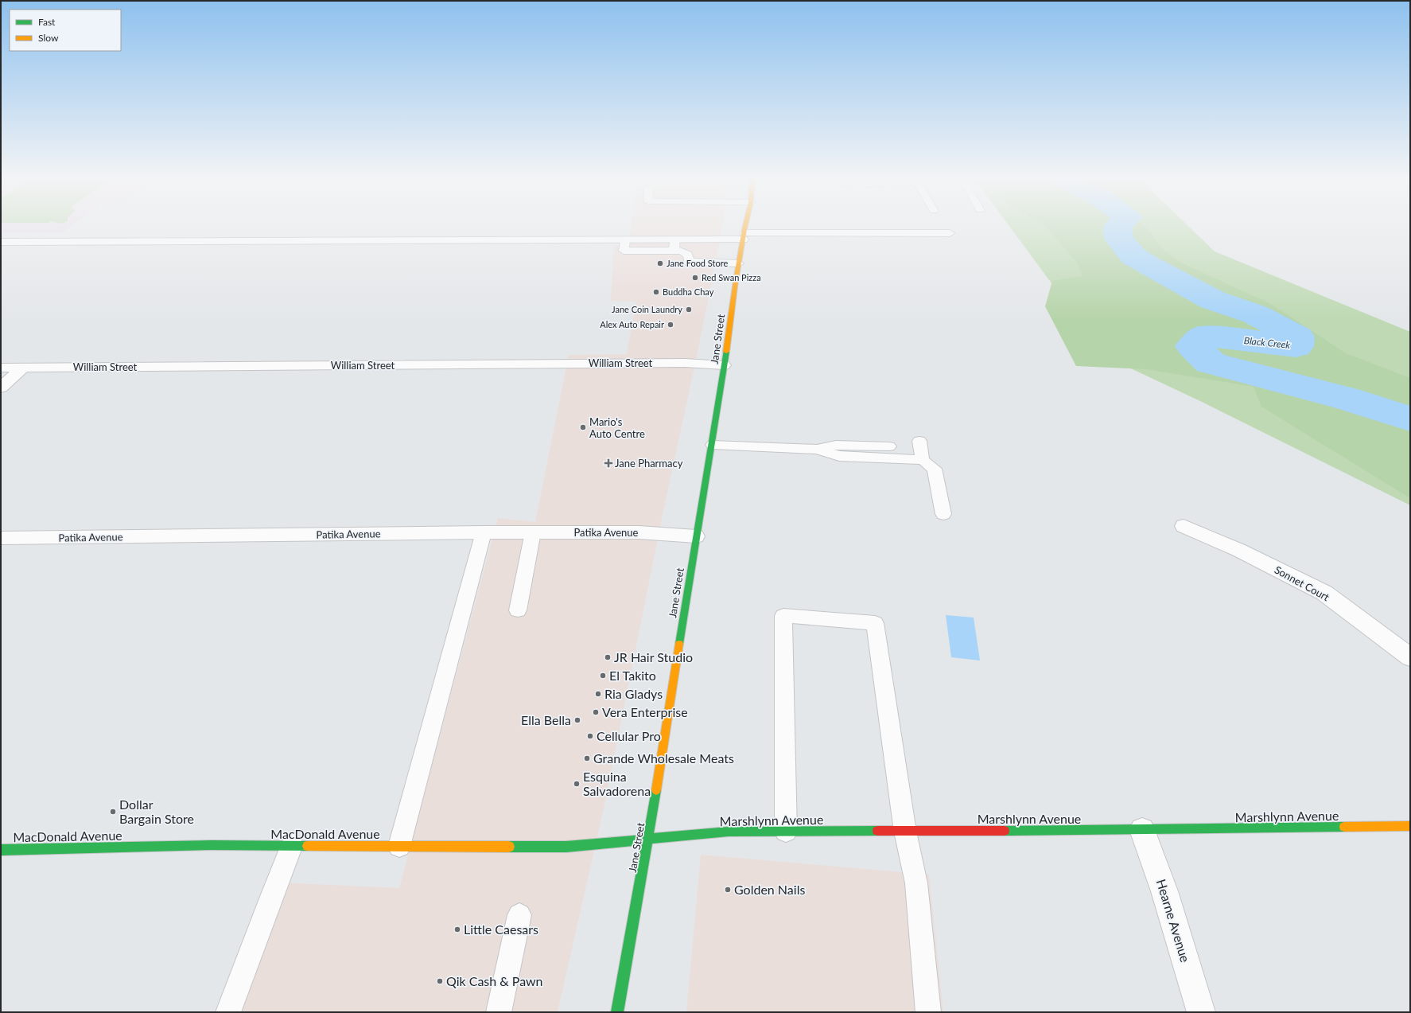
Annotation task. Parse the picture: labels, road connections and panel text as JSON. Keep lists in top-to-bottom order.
{
  "streets": {
    "main road": ["Jane Street", "Marshlynn Avenue", "MacDonald Avenue"],
    "street": [
      "William Street",
      "Patika Avenue",
      "Sonnet Court",
      "Hearne Avenue"
    ]
  },
  "crossings": [
    ["Jane Street", "William Street"],
    ["Jane Street", "Patika Avenue"],
    ["Jane Street", "Marshlynn Avenue"],
    ["Jane Street", "MacDonald Avenue"],
    ["Marshlynn Avenue", "MacDonald Avenue"],
    ["Marshlynn Avenue", "Hearne Avenue"]
  ],
  "water": ["Black Creek"],
  "places": {
    "other": [
      "Jane Food Store",
      "Red Swan Pizza",
      "Buddha Chay",
      "Jane Coin Laundry",
      "Alex Auto Repair",
      "Mario's Auto Centre",
      "JR Hair Studio",
      "El Takito",
      "Ria Gladys",
      "Vera Enterprise",
      "Ella Bella",
      "Cellular Pro",
      "Grande Wholesale Meats",
      "Esquina Salvadorena",
      "Dollar Bargain Store",
      "Golden Nails",
      "Little Caesars",
      "Qik Cash & Pawn"
    ],
    "health": ["Jane Pharmacy"]
  },
  "legend": ["Fast", "Slow"]
}
